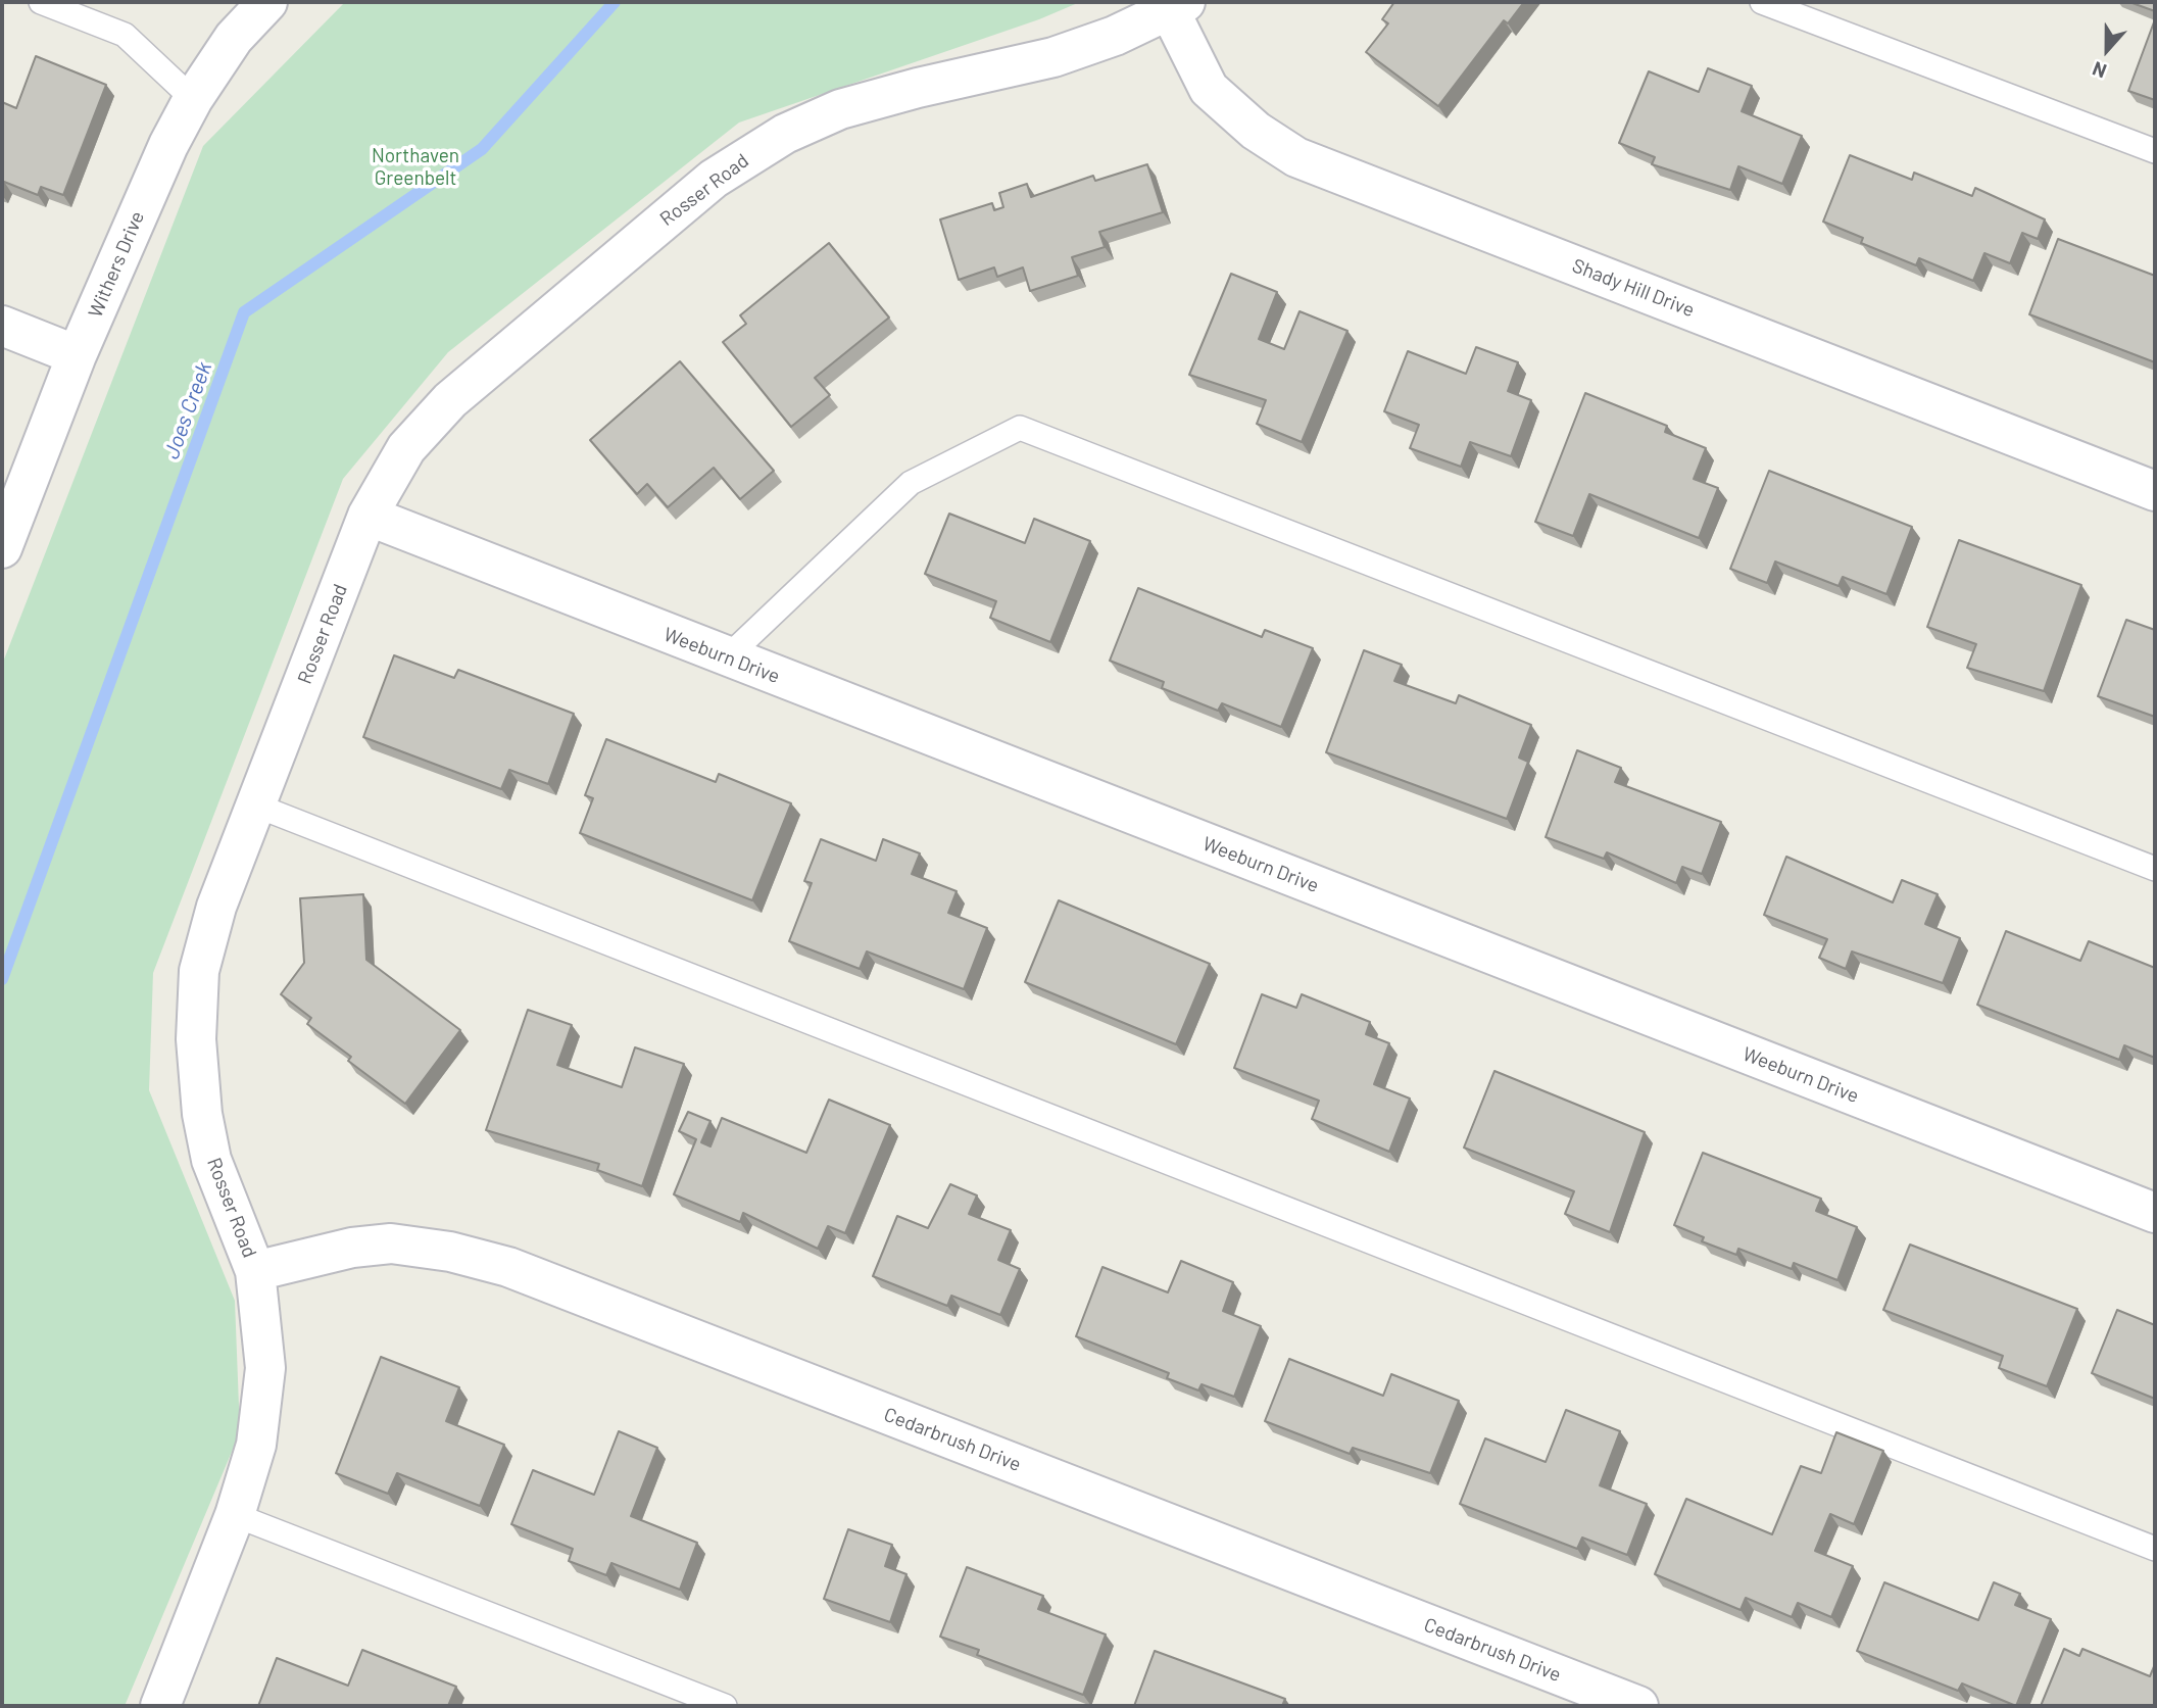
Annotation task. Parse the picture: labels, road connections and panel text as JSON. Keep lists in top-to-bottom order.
{
  "streets": {
    "street": [
      "Rosser Road",
      "Withers Drive",
      "Shady Hill Drive",
      "Weeburn Drive",
      "Cedarbrush Drive"
    ]
  },
  "crossings": [
    ["Rosser Road", "Shady Hill Drive"],
    ["Rosser Road", "Weeburn Drive"],
    ["Rosser Road", "Cedarbrush Drive"]
  ],
  "water": ["Joes Creek"],
  "parks": ["Northaven Greenbelt"],
  "north": "bottom"
}
